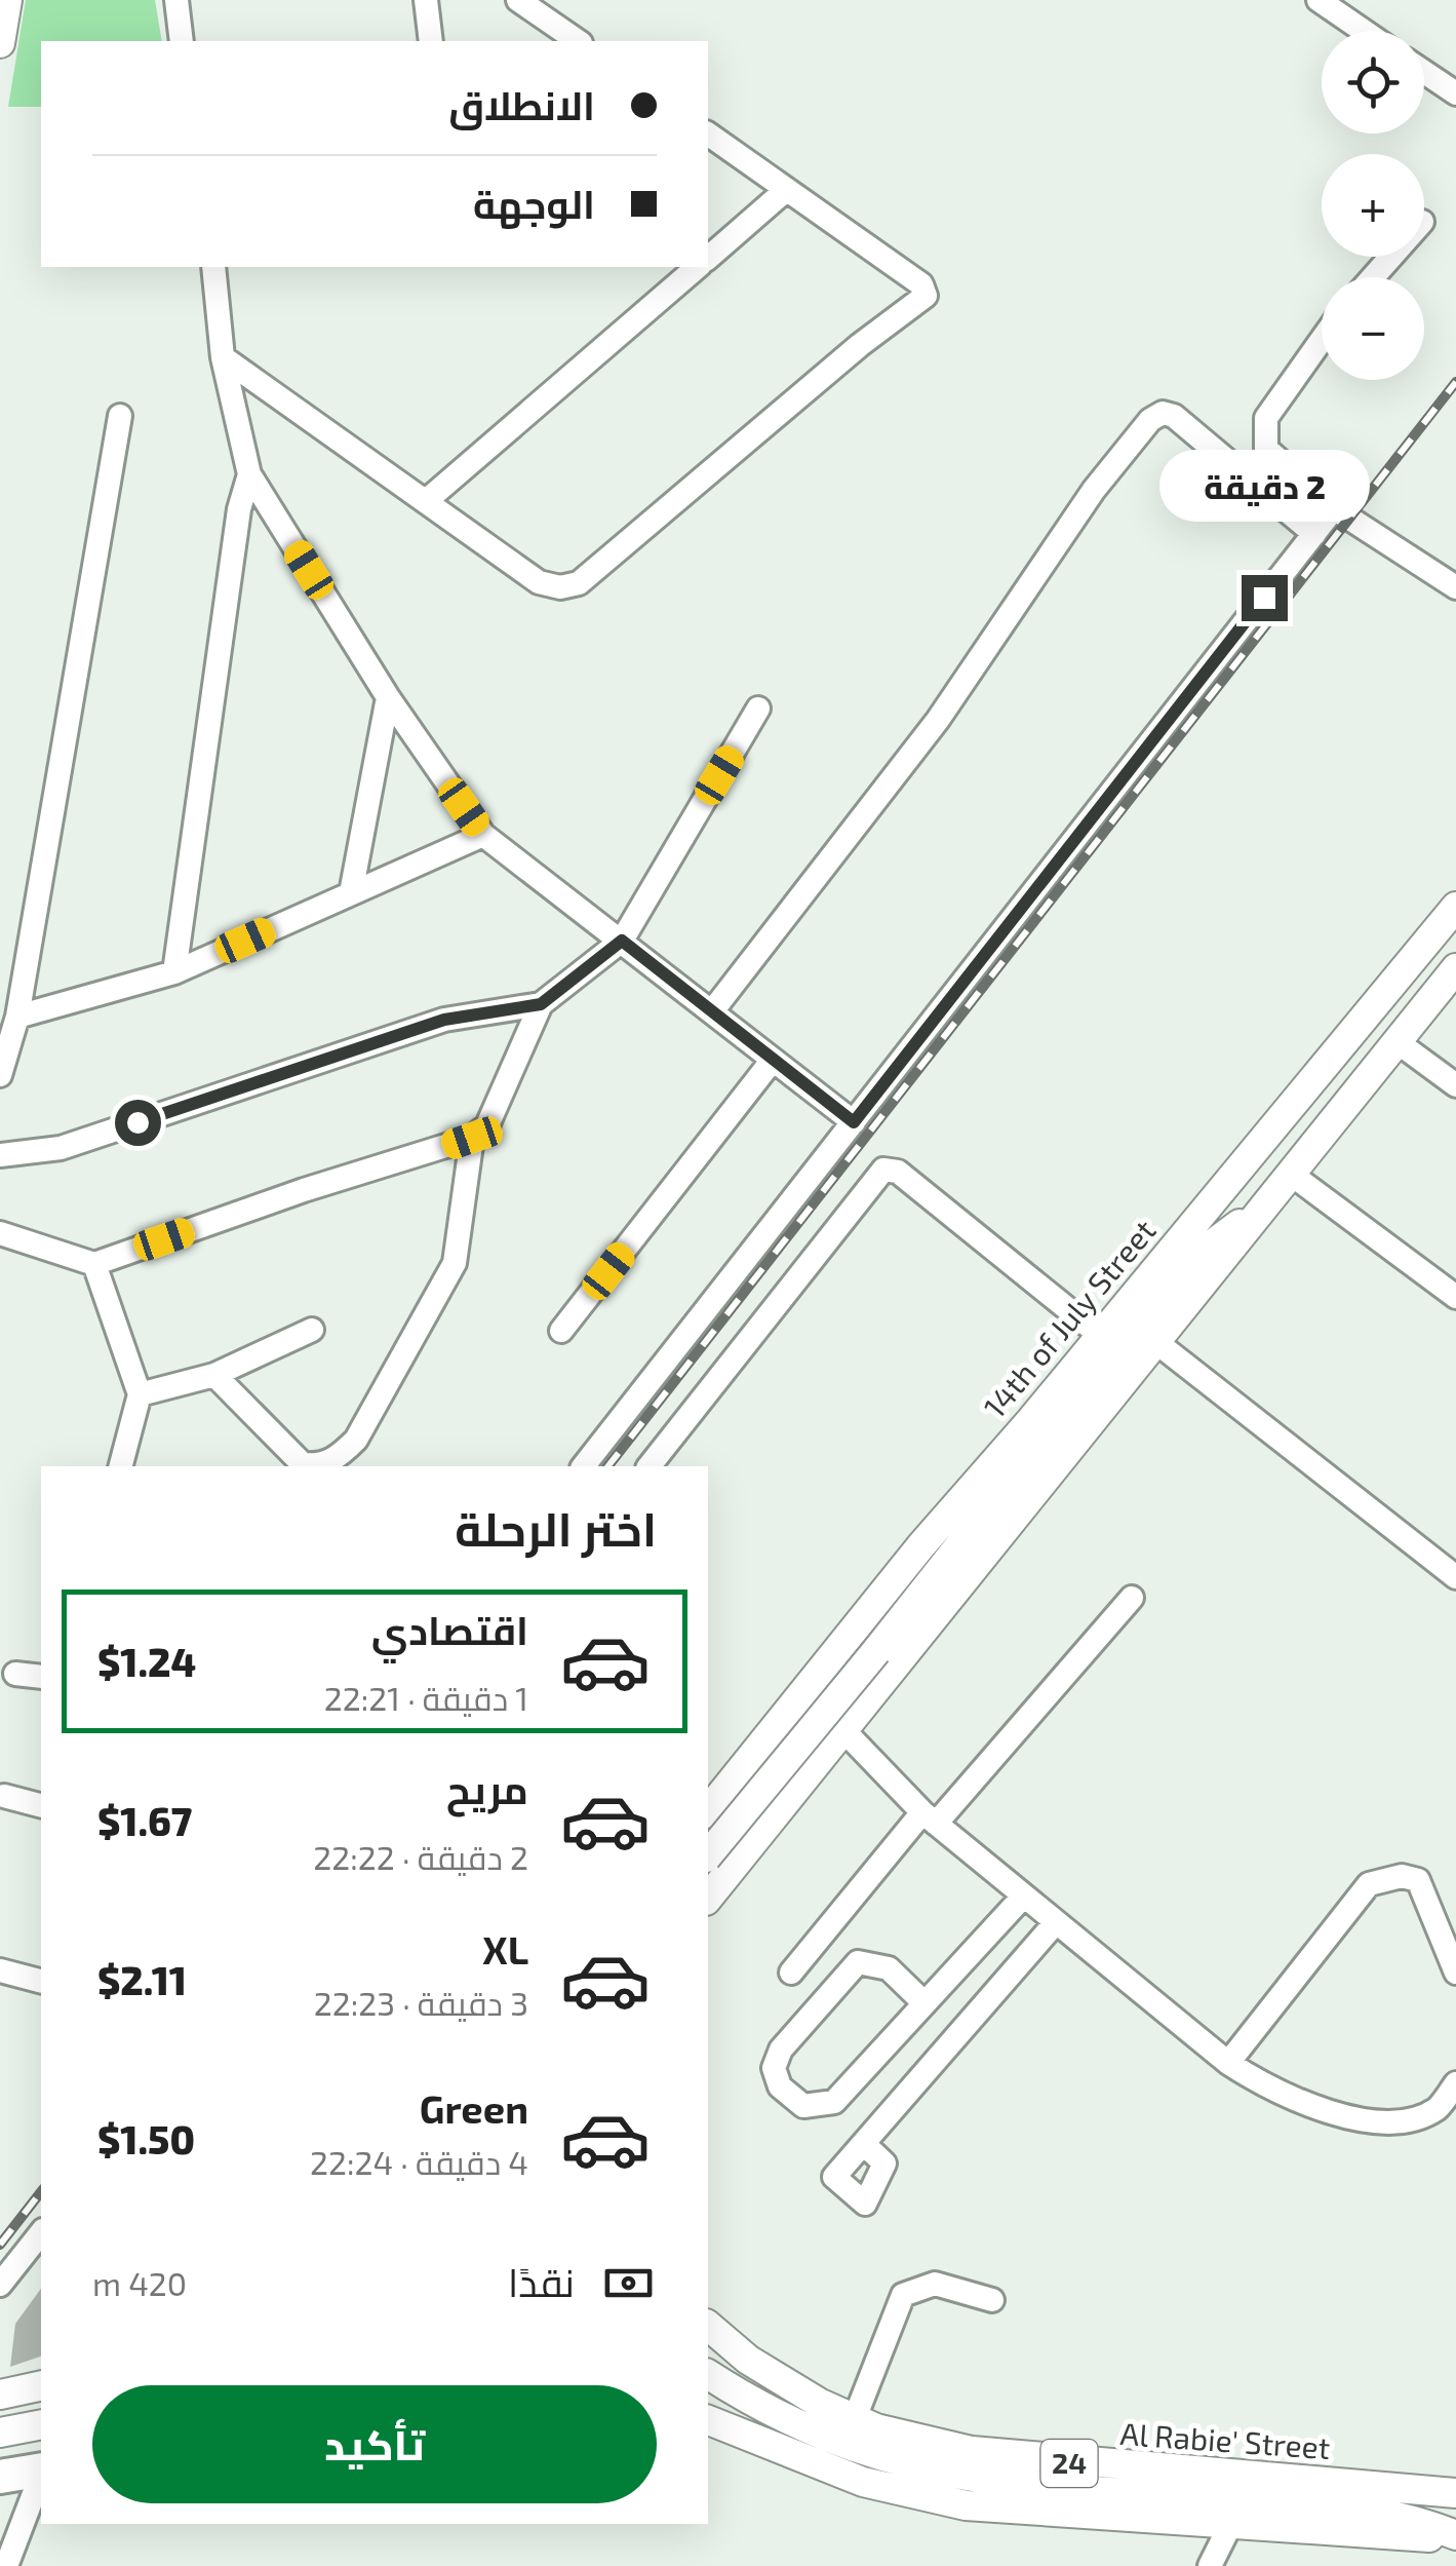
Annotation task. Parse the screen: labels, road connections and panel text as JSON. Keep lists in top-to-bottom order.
{
  "streets": {
    "main road": ["14th of July Street", "Al Rabie' Street", "24"]
  },
  "page": {
    "map_buttons": ["+", "−"],
    "banner": ["الانطلاق", "الوجهة"],
    "bubble": "2 دقيقة",
    "heading": "اختر الرحلة",
    "list": [
      {
        "name": "اقتصادي",
        "note": "1 دقيقة · 22:21",
        "value": "$1.24"
      },
      {
        "name": "مريح",
        "note": "2 دقيقة · 22:22",
        "value": "$1.67"
      },
      {
        "name": "XL",
        "note": "3 دقيقة · 22:23",
        "value": "$2.11"
      },
      {
        "name": "Green",
        "note": "4 دقيقة · 22:24",
        "value": "$1.50"
      }
    ],
    "pay": ["نقدًا", "420 m"],
    "buttons": "تأكيد"
  }
}
